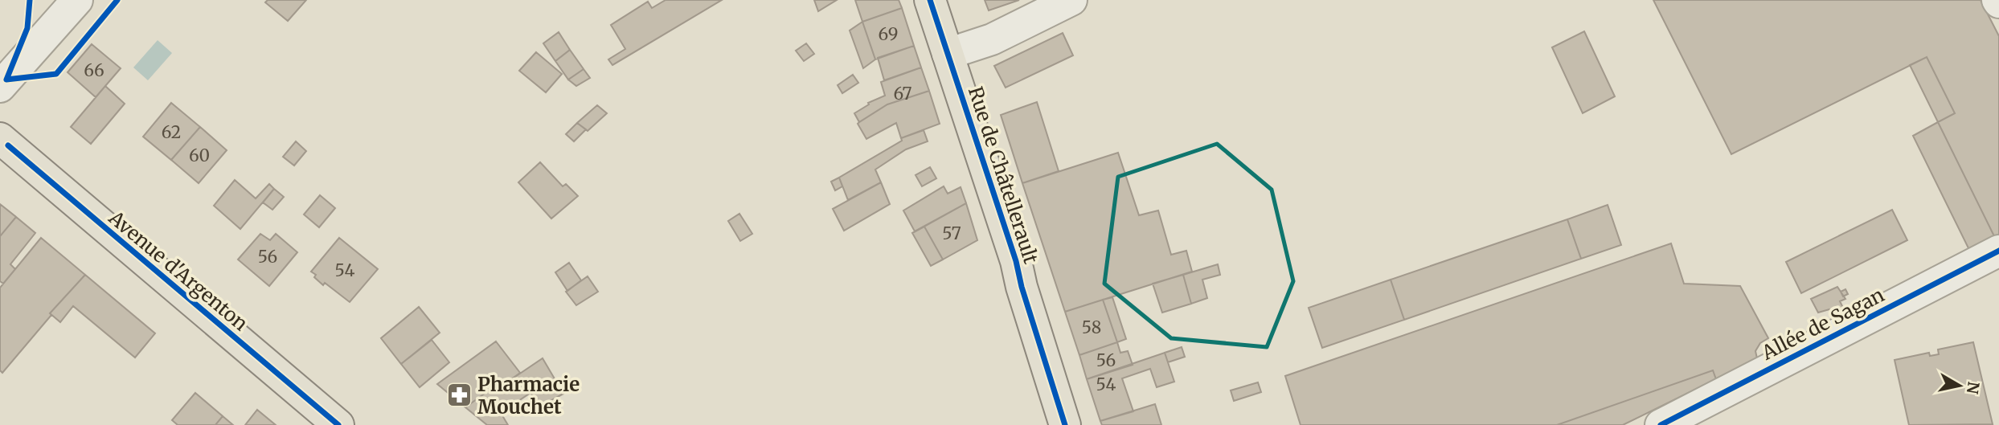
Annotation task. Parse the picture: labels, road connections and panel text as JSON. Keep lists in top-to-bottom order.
{
  "streets": {
    "main road": ["Rue de Châtellerault", "Avenue d'Argenton"],
    "street": ["Allée de Sagan"]
  },
  "places": {
    "pharmacy": ["Pharmacie Mouchet"]
  },
  "house_numbers": [
    "69",
    "66",
    "67",
    "62",
    "60",
    "57",
    "56",
    "54",
    "58",
    "56",
    "54"
  ],
  "north": "right"
}
